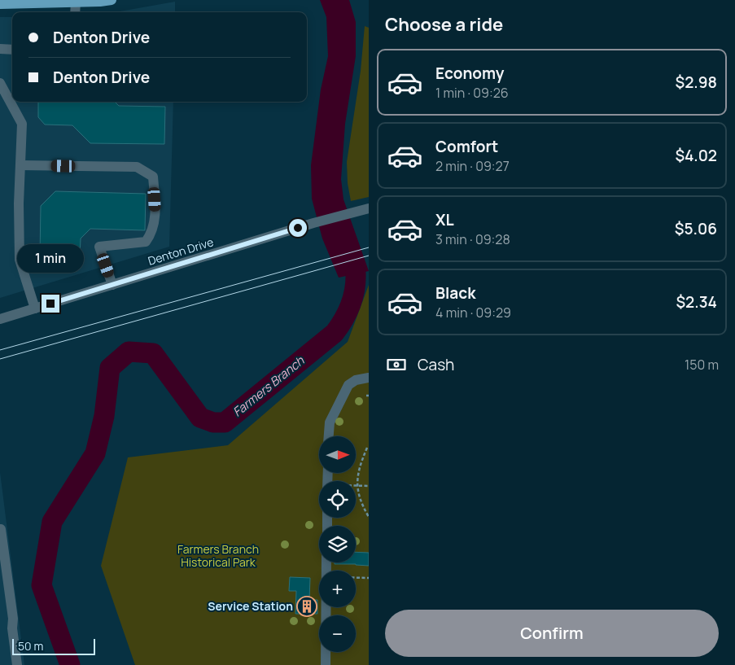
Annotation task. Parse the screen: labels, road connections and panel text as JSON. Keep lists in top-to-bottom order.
{
  "streets": {
    "street": ["Denton Drive"]
  },
  "water": ["Farmers Branch"],
  "parks": ["Farmers Branch Historical Park"],
  "places": {
    "building": ["Service Station"]
  },
  "scale_bar": "50 m",
  "north": "right",
  "page": {
    "heading": "Choose a ride",
    "banner": ["Denton Drive", "Denton Drive"],
    "list": [
      {
        "name": "Economy",
        "note": "1 min · 09:26",
        "value": "$2.98"
      },
      {
        "name": "Comfort",
        "note": "2 min · 09:27",
        "value": "$4.02"
      },
      {
        "name": "XL",
        "note": "3 min · 09:28",
        "value": "$5.06"
      },
      {
        "name": "Black",
        "note": "4 min · 09:29",
        "value": "$2.34"
      }
    ],
    "bubble": "1 min",
    "pay": ["Cash", "150 m"],
    "map_buttons": ["+", "−"],
    "buttons": "Confirm",
    "scale": "50 m"
  }
}
